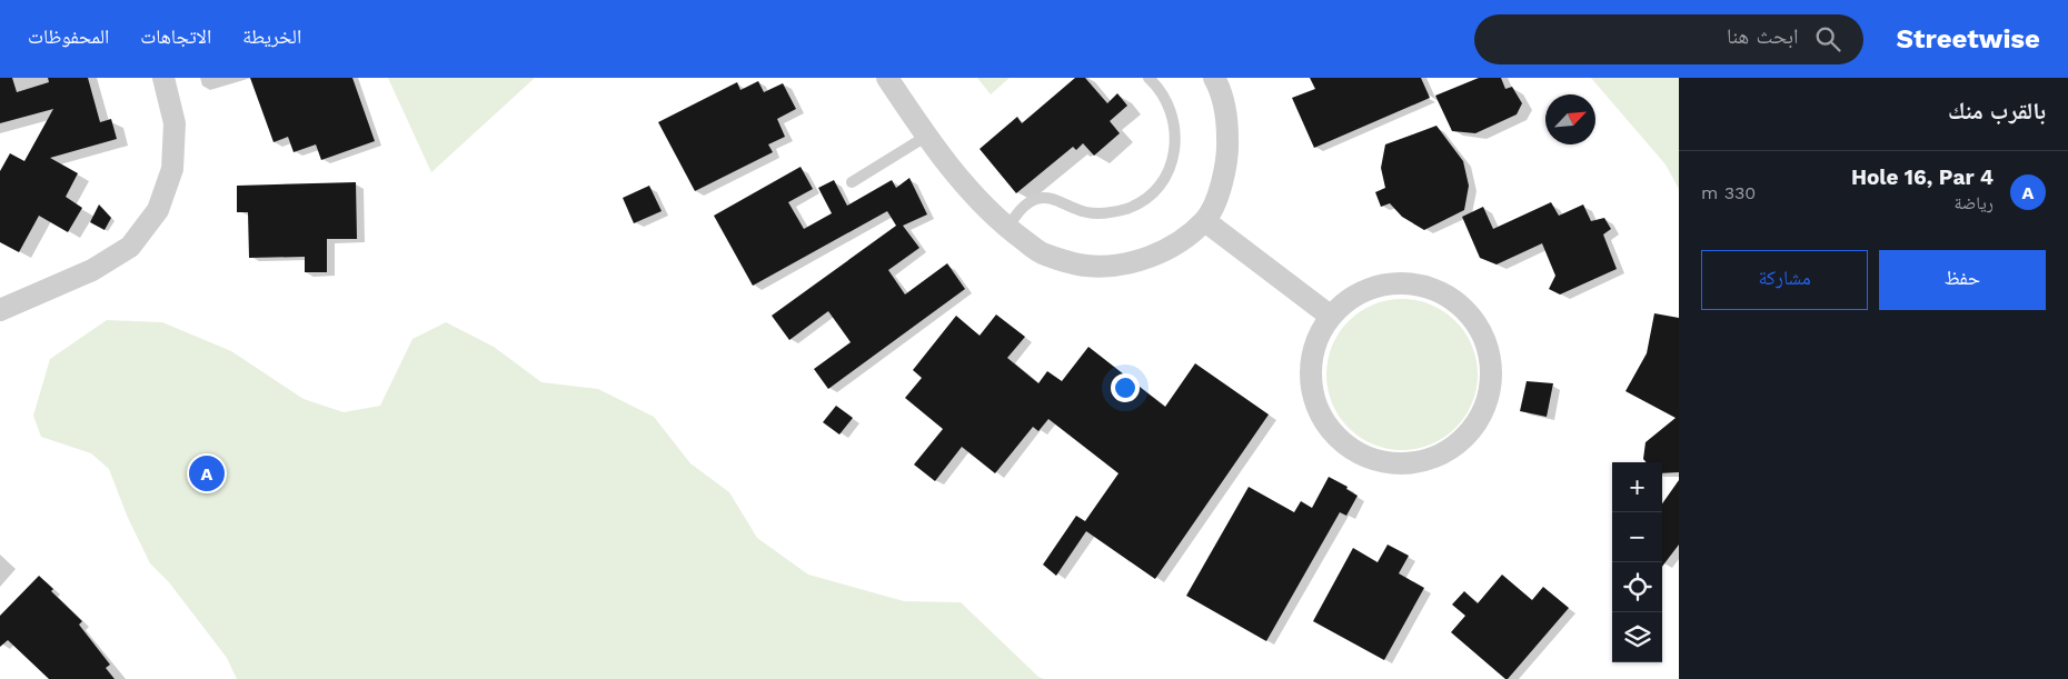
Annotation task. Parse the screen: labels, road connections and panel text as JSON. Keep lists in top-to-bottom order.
{
  "north": "top right",
  "page": {
    "header": "Streetwise",
    "search": "ابحث هنا",
    "nav": ["الخريطة", "الاتجاهات", "المحفوظات"],
    "heading": "بالقرب منك",
    "list": [
      {
        "mark": "A",
        "name": "Hole 16, Par 4",
        "note": "رياضة",
        "value": "330 m"
      }
    ],
    "buttons": ["حفظ", "مشاركة"],
    "pins": "A",
    "map_buttons": ["+", "−"]
  }
}
